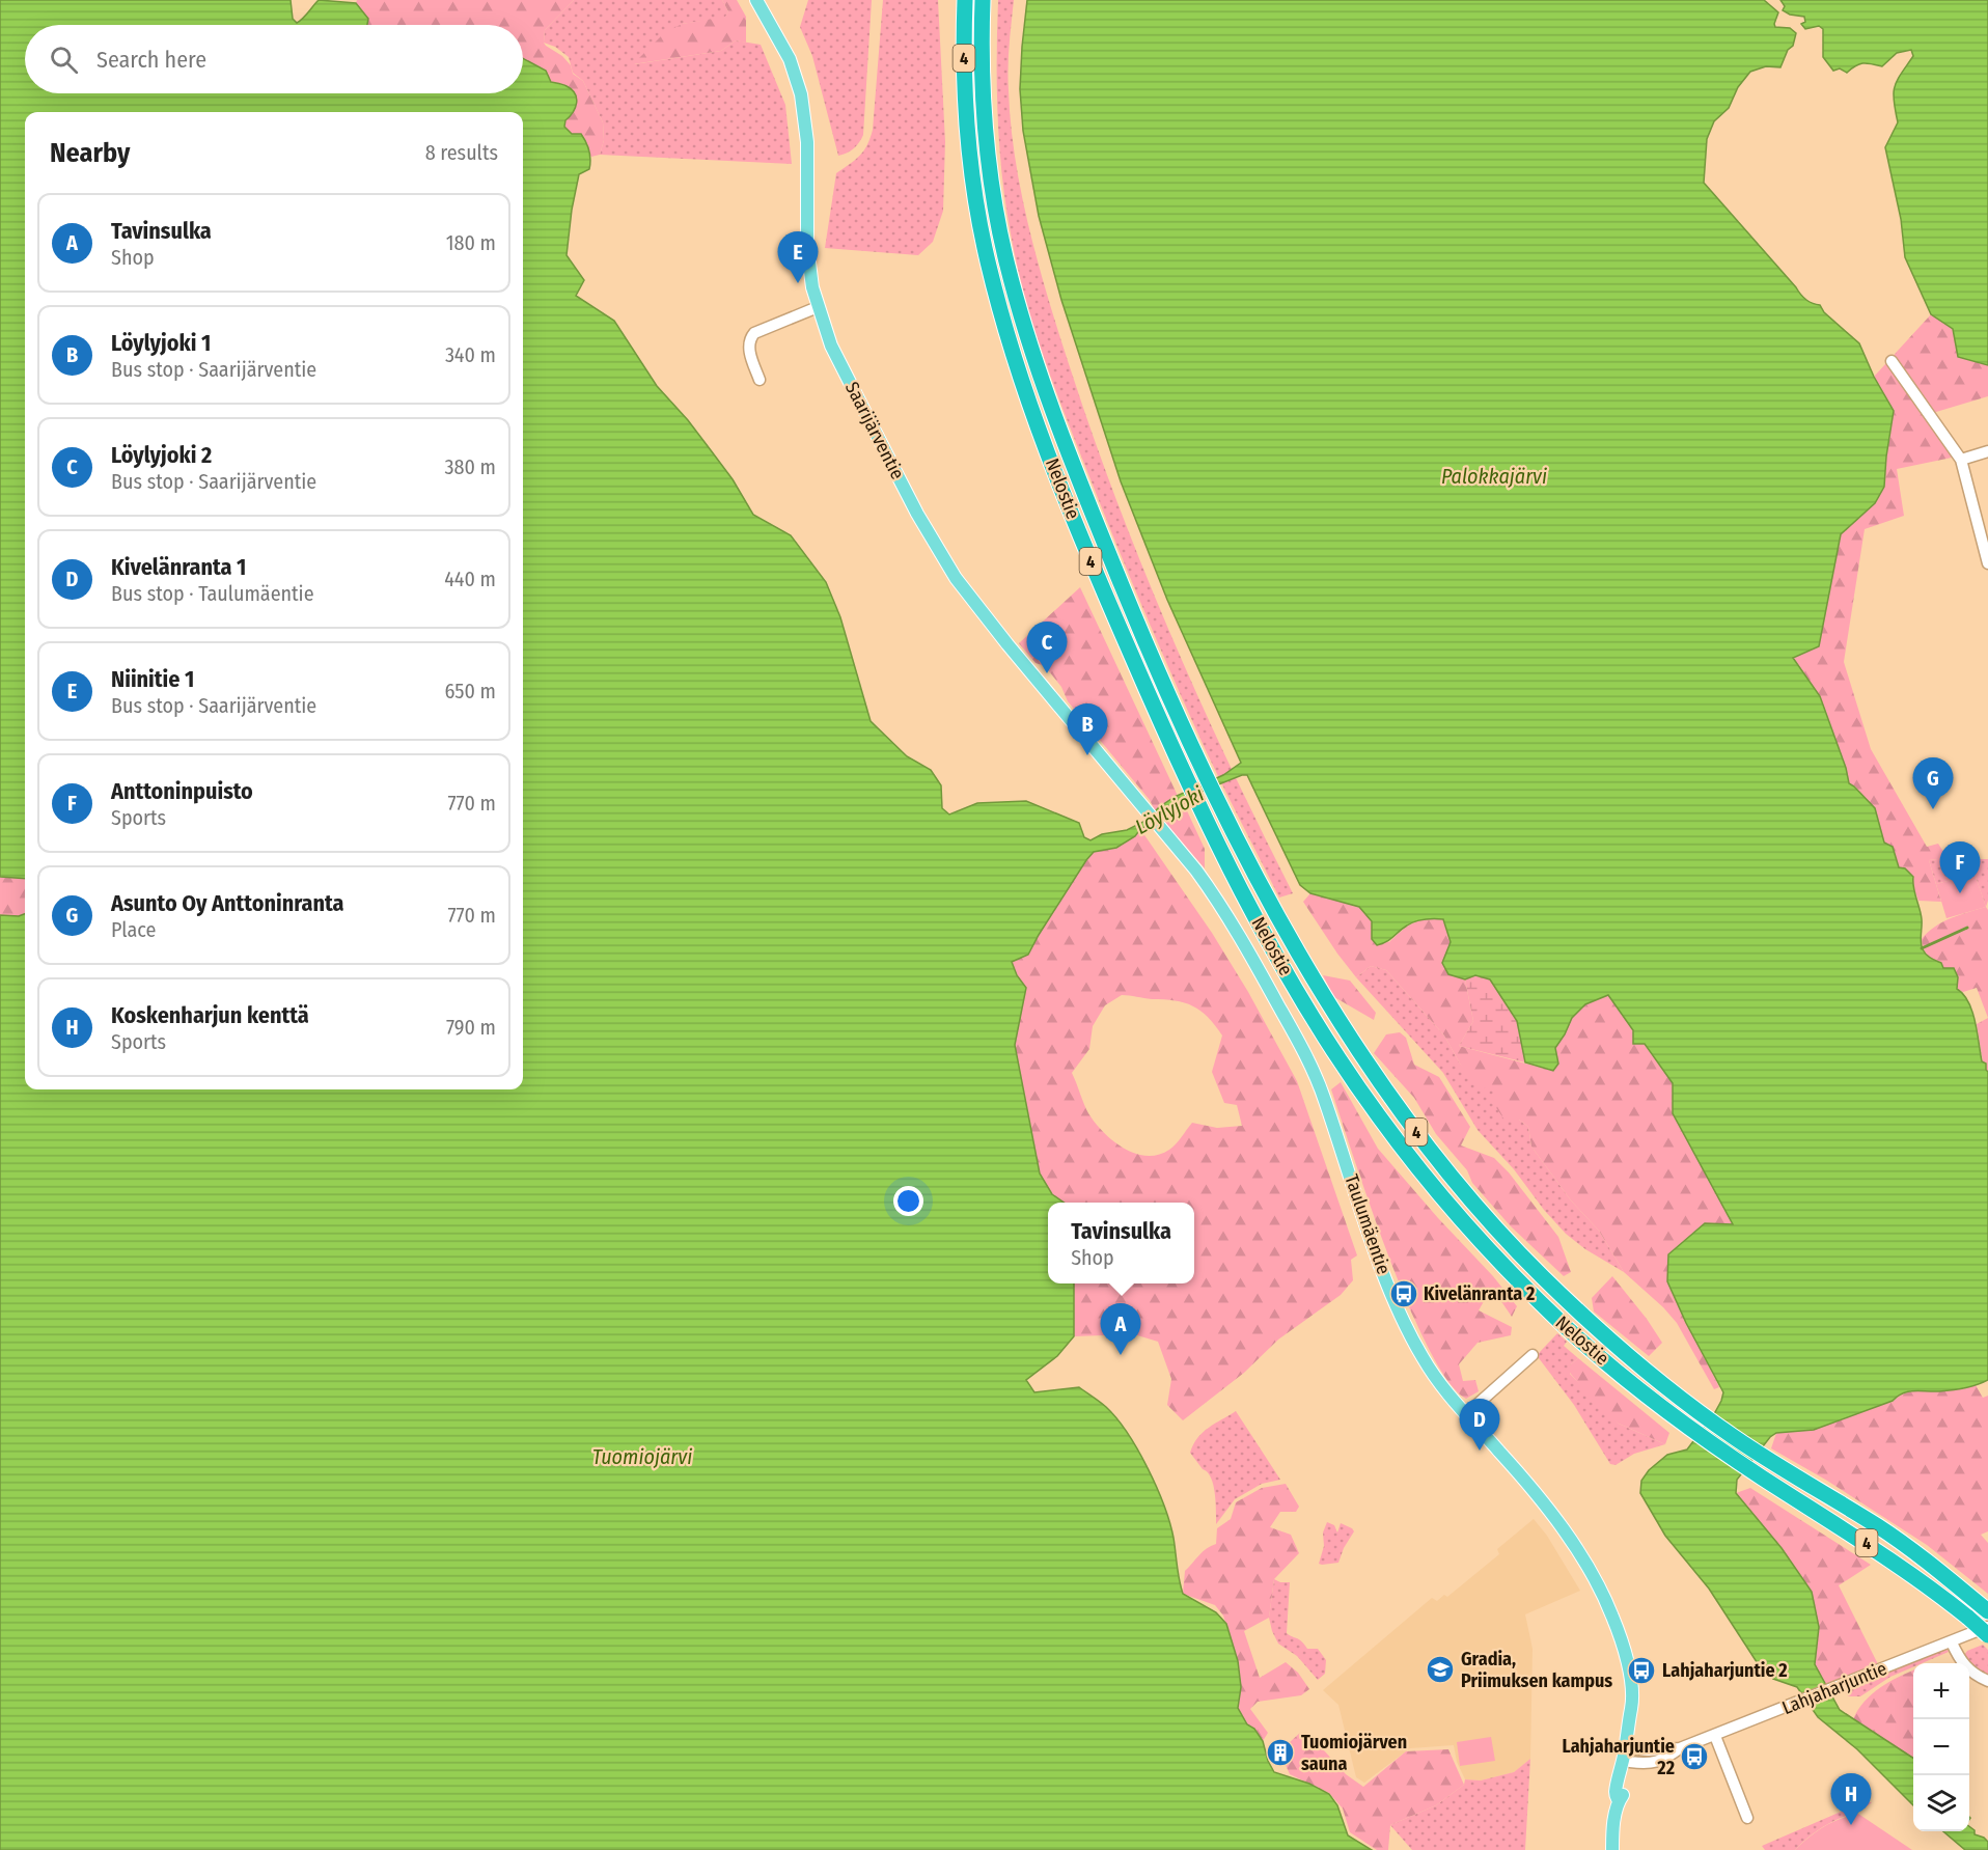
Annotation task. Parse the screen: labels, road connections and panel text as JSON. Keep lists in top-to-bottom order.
{
  "streets": {
    "highway": ["4", "Nelostie"],
    "main road": ["Saarijärventie", "Taulumäentie"],
    "street": ["Lahjaharjuntie"]
  },
  "crossings": [
    ["Saarijärventie", "Taulumäentie"],
    ["Taulumäentie", "Lahjaharjuntie"]
  ],
  "water": ["Palokkajärvi", "Löylyjoki", "Tuomiojärvi"],
  "places": {
    "bus stop": ["Kivelänranta 2", "Lahjaharjuntie 2", "Lahjaharjuntie 22"],
    "school or university": ["Gradia, Priimuksen kampus"],
    "building": ["Tuomiojärven sauna"]
  },
  "page": {
    "search": "Search here",
    "heading": ["Nearby", "8 results"],
    "list": [
      {
        "mark": "A",
        "name": "Tavinsulka",
        "note": "Shop",
        "value": "180 m"
      },
      {
        "mark": "B",
        "name": "Löylyjoki 1",
        "note": "Bus stop · Saarijärventie",
        "value": "340 m"
      },
      {
        "mark": "C",
        "name": "Löylyjoki 2",
        "note": "Bus stop · Saarijärventie",
        "value": "380 m"
      },
      {
        "mark": "D",
        "name": "Kivelänranta 1",
        "note": "Bus stop · Taulumäentie",
        "value": "440 m"
      },
      {
        "mark": "E",
        "name": "Niinitie 1",
        "note": "Bus stop · Saarijärventie",
        "value": "650 m"
      },
      {
        "mark": "F",
        "name": "Anttoninpuisto",
        "note": "Sports",
        "value": "770 m"
      },
      {
        "mark": "G",
        "name": "Asunto Oy Anttoninranta",
        "note": "Place",
        "value": "770 m"
      },
      {
        "mark": "H",
        "name": "Koskenharjun kenttä",
        "note": "Sports",
        "value": "790 m"
      }
    ],
    "pins": [
      "E",
      "C",
      "B",
      "G",
      "F",
      "A",
      "D",
      "H"
    ],
    "popup": ["Tavinsulka", "Shop"],
    "map_buttons": ["+", "−"]
  }
}
